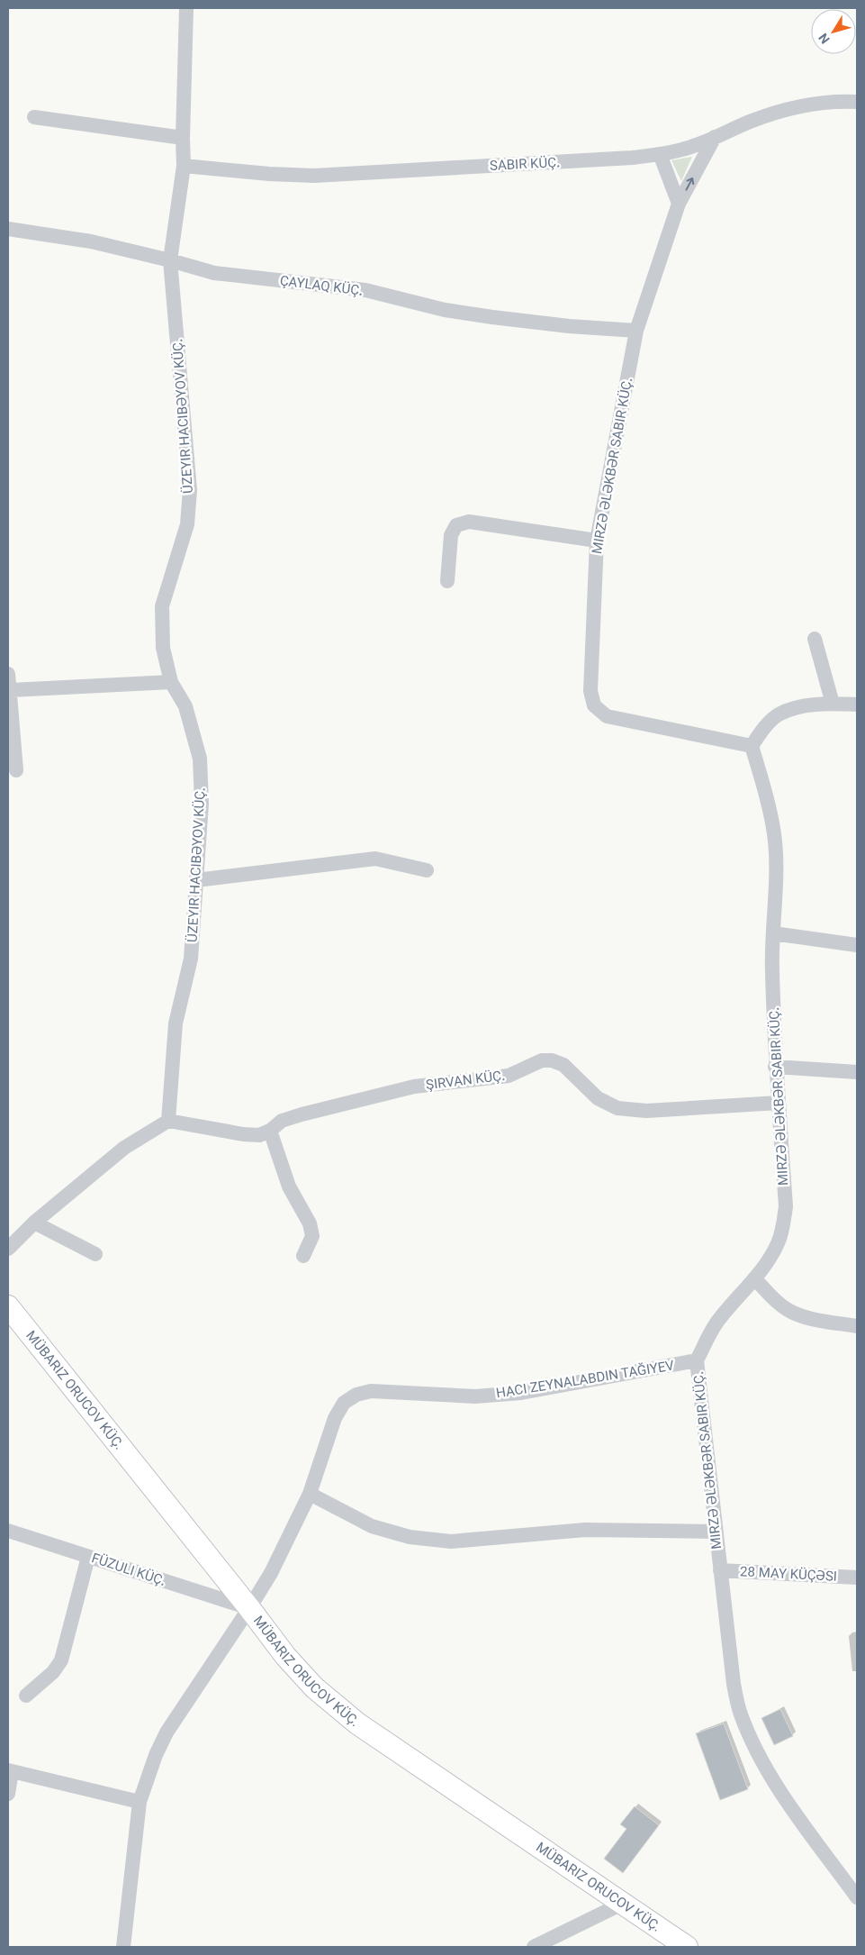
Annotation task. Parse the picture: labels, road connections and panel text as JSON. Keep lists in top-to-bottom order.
{
  "streets": {
    "street": [
      "SABIR KÜÇ.",
      "ÇAYLAQ KÜÇ.",
      "MIRZƏ ƏLƏKBƏR SABIR KÜÇ.",
      "ŞIRVAN KÜÇ.",
      "MÜBARIZ ORUCOV KÜÇ.",
      "FÜZULI KÜÇ.",
      "28 MAY KÜÇƏSI"
    ]
  },
  "crossings": [
    ["SABIR KÜÇ.", "MIRZƏ ƏLƏKBƏR SABIR KÜÇ."],
    ["ÇAYLAQ KÜÇ.", "MIRZƏ ƏLƏKBƏR SABIR KÜÇ."],
    ["MIRZƏ ƏLƏKBƏR SABIR KÜÇ.", "ŞIRVAN KÜÇ."],
    ["MIRZƏ ƏLƏKBƏR SABIR KÜÇ.", "28 MAY KÜÇƏSI"],
    ["MÜBARIZ ORUCOV KÜÇ.", "FÜZULI KÜÇ."]
  ],
  "north": "bottom left"
}
